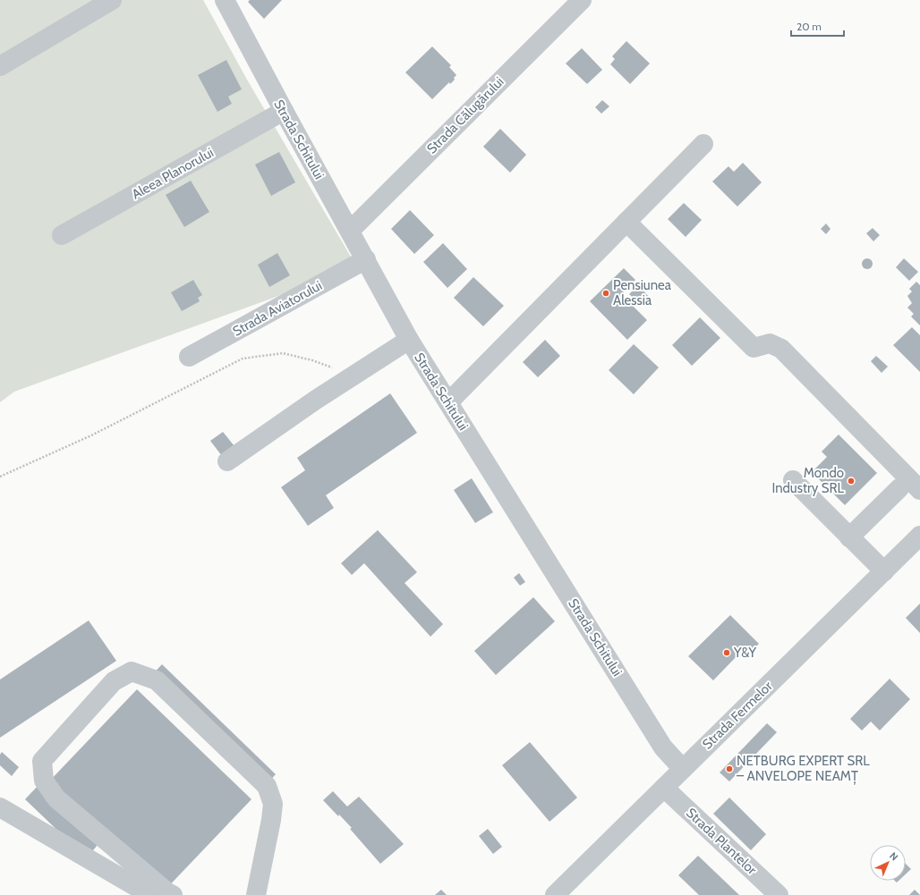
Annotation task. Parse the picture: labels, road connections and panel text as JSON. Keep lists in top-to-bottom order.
{
  "streets": {
    "street": [
      "Strada Călugărului",
      "Strada Schitului",
      "Aleea Planorului",
      "Strada Aviatorului",
      "Strada Fermelor",
      "Strada Plantelor"
    ]
  },
  "crossings": [
    ["Strada Călugărului", "Strada Schitului"],
    ["Strada Schitului", "Aleea Planorului"],
    ["Strada Schitului", "Strada Aviatorului"],
    ["Strada Schitului", "Strada Fermelor"],
    ["Strada Fermelor", "Strada Plantelor"]
  ],
  "places": [
    "Pensiunea Alessia",
    "Mondo Industry SRL",
    "Y&Y",
    "NETBURG EXPERT SRL – ANVELOPE NEAMȚ"
  ],
  "scale_bar": "20 m",
  "north": "top right"
}
